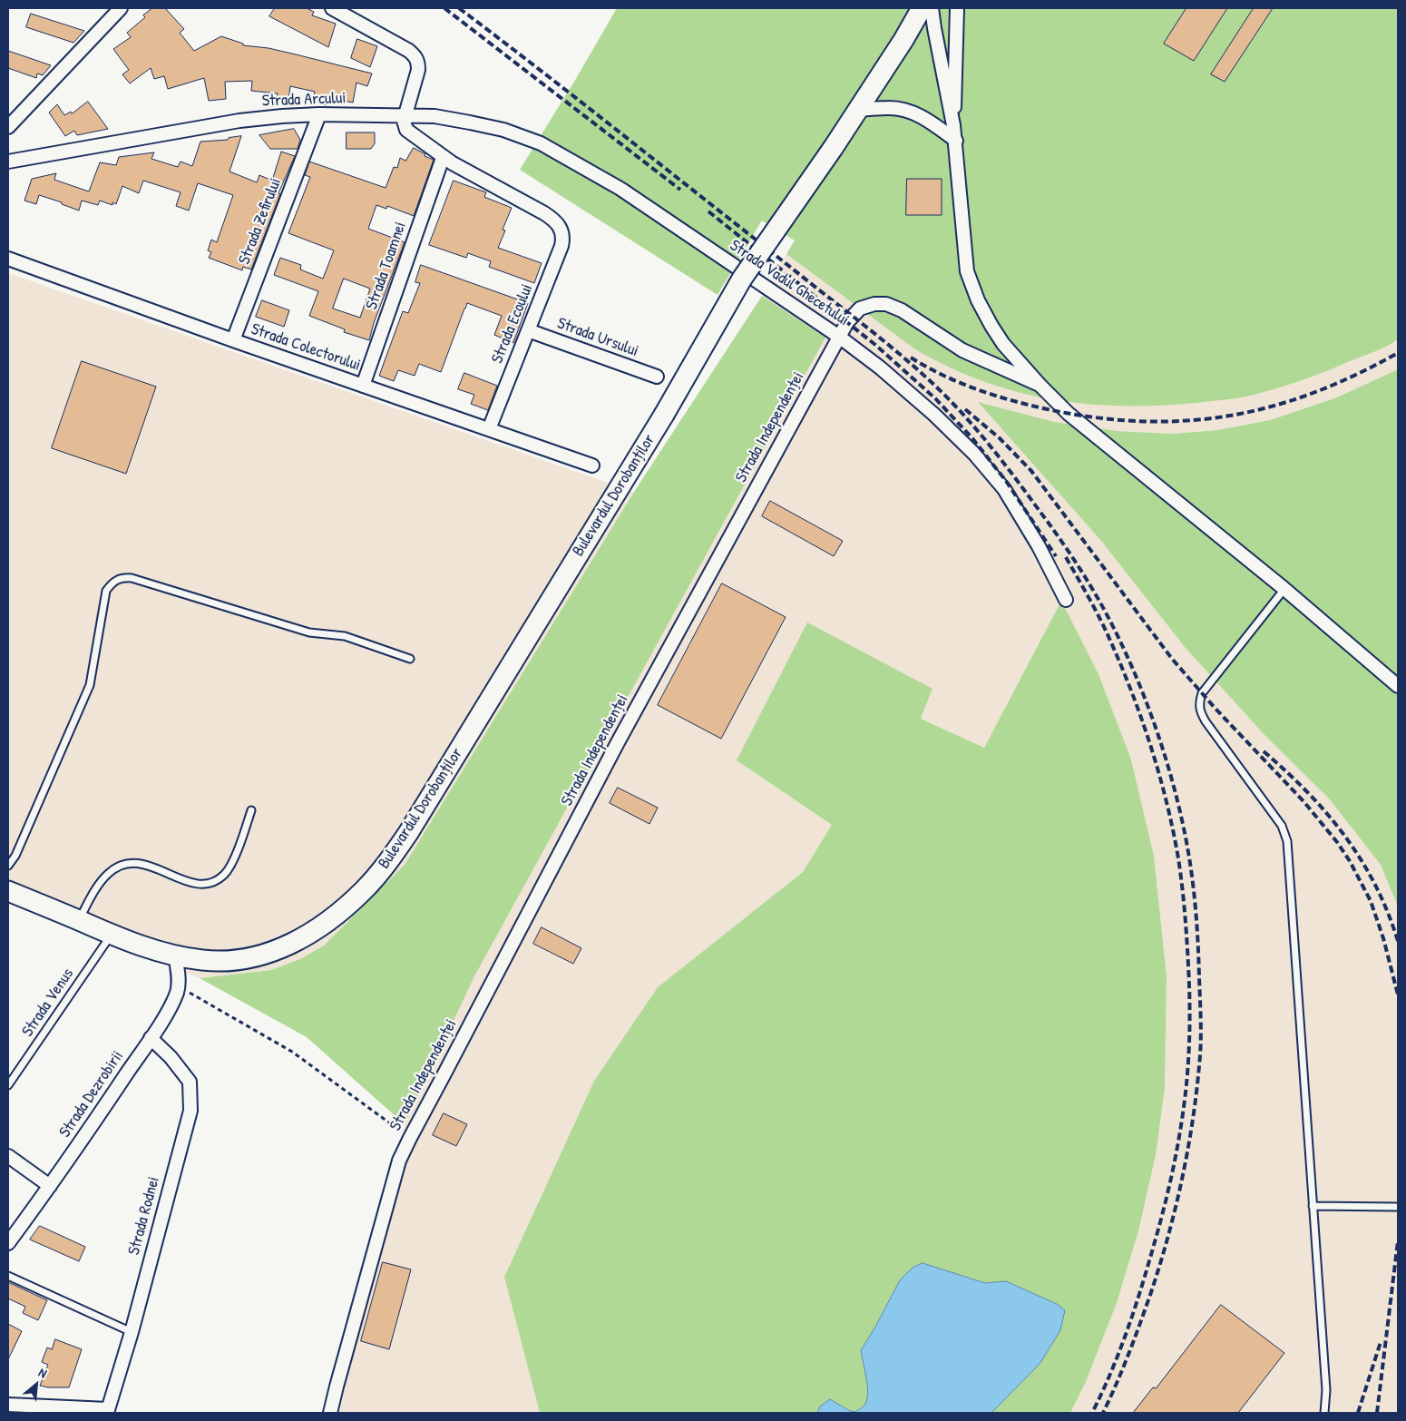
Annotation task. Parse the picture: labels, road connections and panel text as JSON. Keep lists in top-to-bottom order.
{
  "streets": {
    "main road": ["Bulevardul Dorobanților"],
    "street": [
      "Strada Arcului",
      "Strada Zefirului",
      "Strada Toamnei",
      "Strada Vadul Ghecetului",
      "Strada Ecoului",
      "Strada Ursului",
      "Strada Colectorului",
      "Strada Independenței",
      "Strada Dezrobirii",
      "Strada Rodnei"
    ],
    "lane": ["Strada Venus"]
  },
  "crossings": [
    ["Strada Arcului", "Strada Zefirului"],
    ["Strada Arcului", "Strada Vadul Ghecetului"],
    ["Strada Zefirului", "Strada Colectorului"],
    ["Strada Toamnei", "Strada Ecoului"],
    ["Strada Toamnei", "Strada Colectorului"],
    ["Strada Vadul Ghecetului", "Strada Independenței"],
    ["Strada Ecoului", "Strada Ursului"],
    ["Strada Ecoului", "Strada Colectorului"],
    ["Bulevardul Dorobanților", "Strada Venus"],
    ["Strada Dezrobirii", "Strada Rodnei"]
  ],
  "north": "top right"
}
